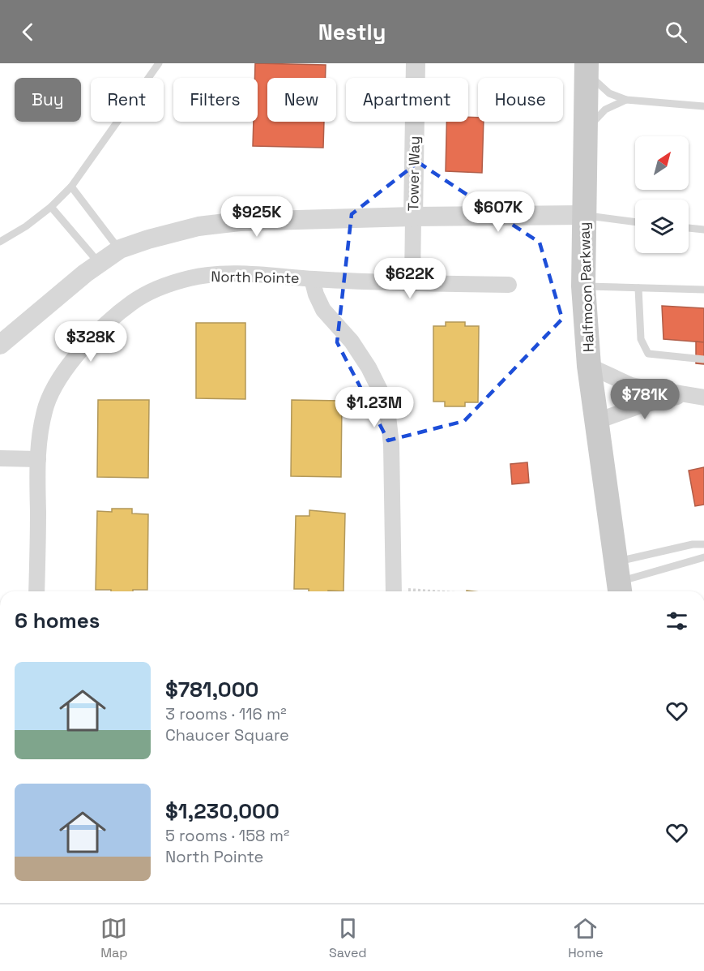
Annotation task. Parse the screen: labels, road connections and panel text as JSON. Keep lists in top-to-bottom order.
{
  "streets": {
    "main road": ["Halfmoon Parkway"],
    "street": ["Tower Way", "North Pointe"]
  },
  "crossings": [
    ["Tower Way", "North Pointe"]
  ],
  "north": "top right",
  "page": {
    "header": "Nestly",
    "chip": [
      "Buy",
      "Rent",
      "Filters",
      "New",
      "Apartment",
      "House"
    ],
    "price": [
      "$607K",
      "$925K",
      "$622K",
      "$328K",
      "$781K",
      "$1.23M"
    ],
    "heading": "6 homes",
    "list": [
      {
        "name": "$781,000",
        "note": "3 rooms · 116 m² · Chaucer Square"
      },
      {
        "name": "$1,230,000",
        "note": "5 rooms · 158 m² · North Pointe"
      }
    ],
    "tabs": ["Map", "Saved", "Home"]
  }
}
